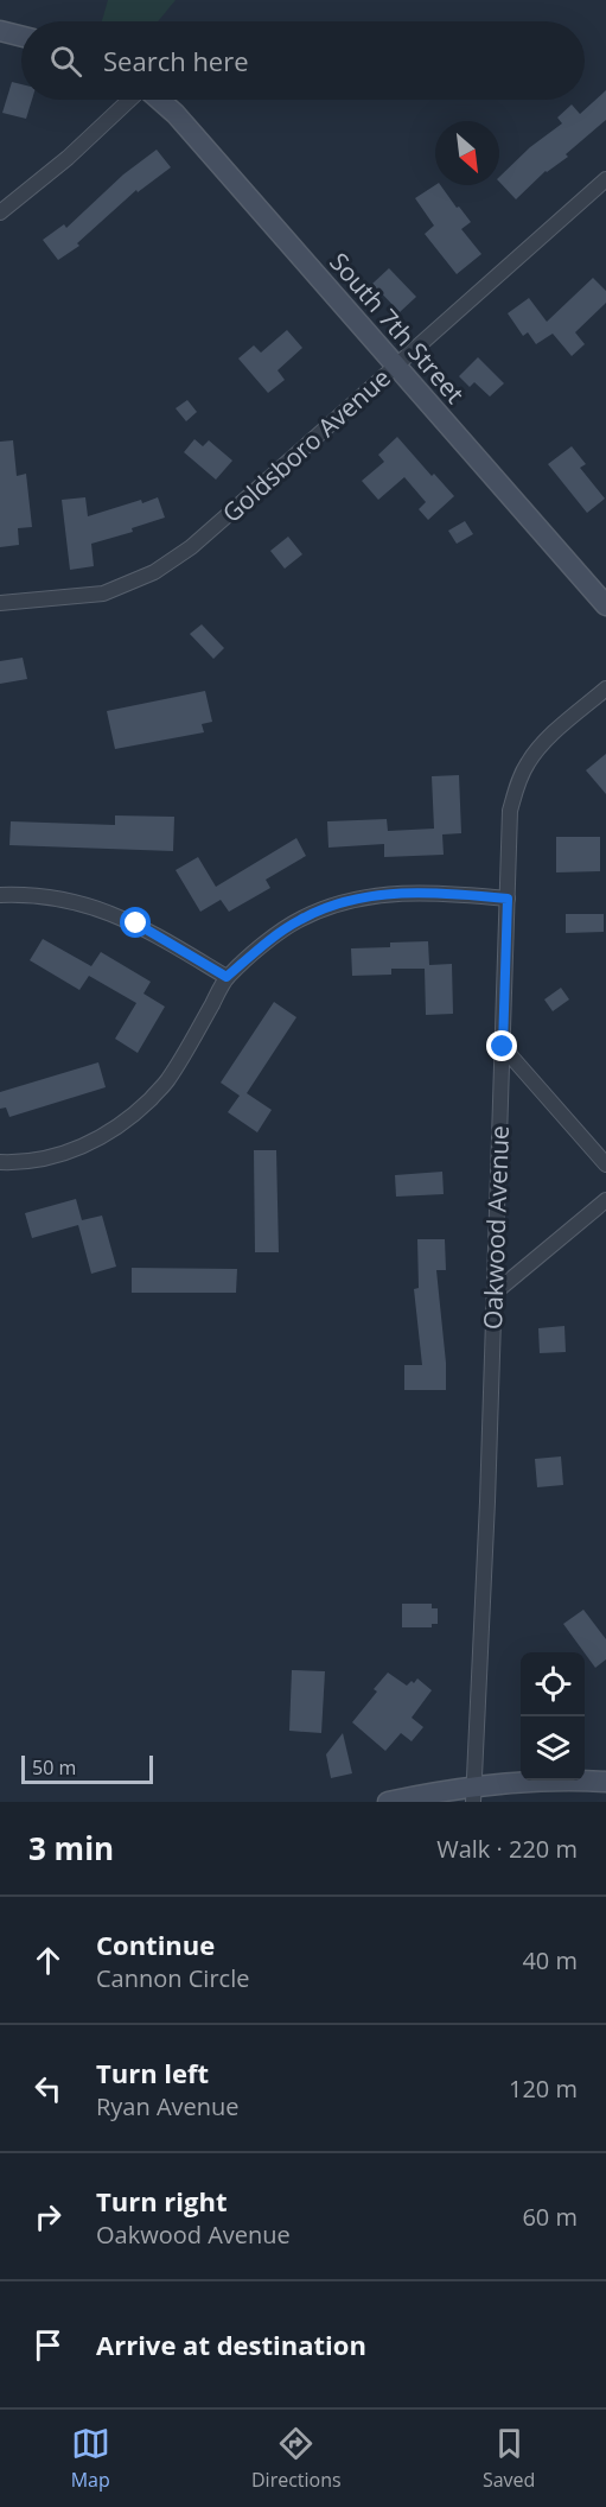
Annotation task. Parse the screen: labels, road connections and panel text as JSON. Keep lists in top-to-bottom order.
{
  "streets": {
    "street": ["South 7th Street", "Goldsboro Avenue", "Oakwood Avenue"]
  },
  "crossings": [
    ["South 7th Street", "Goldsboro Avenue"]
  ],
  "scale_bar": "50 m",
  "north": "bottom right",
  "page": {
    "search": "Search here",
    "scale": "50 m",
    "heading": ["3 min", "Walk · 220 m"],
    "list": [
      ["Continue", "Cannon Circle", "40 m"],
      ["Turn left", "Ryan Avenue", "120 m"],
      ["Turn right", "Oakwood Avenue", "60 m"],
      "Arrive at destination"
    ],
    "nav": ["Map", "Directions", "Saved"]
  }
}
